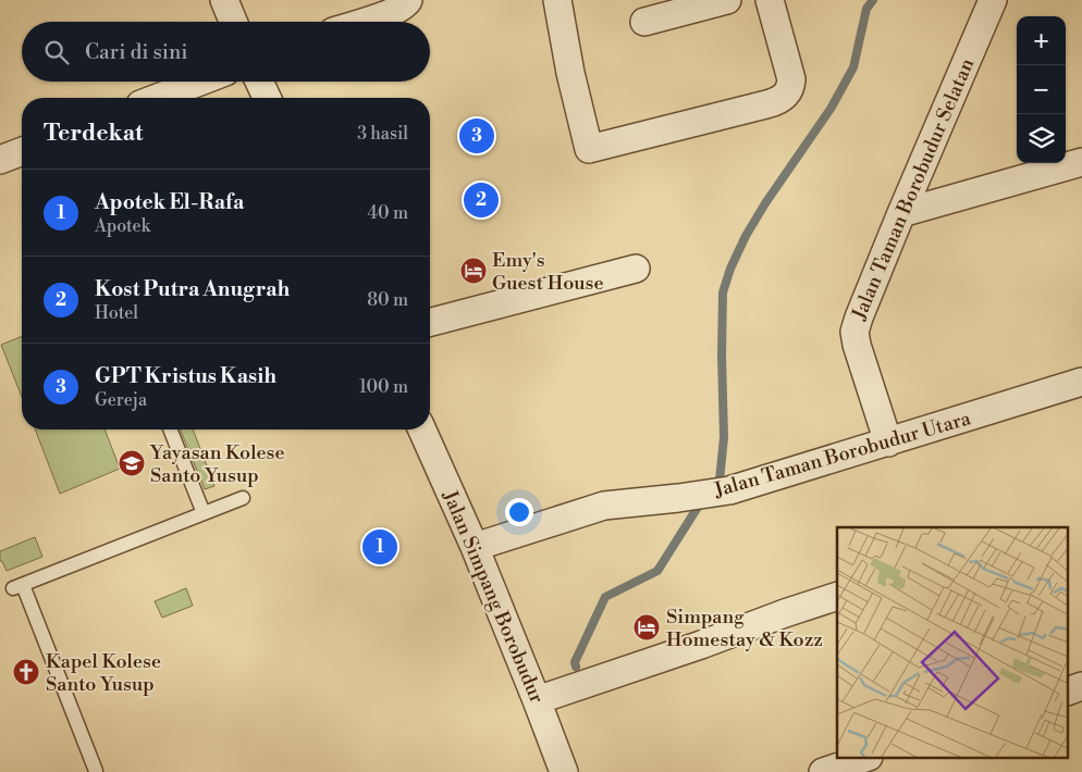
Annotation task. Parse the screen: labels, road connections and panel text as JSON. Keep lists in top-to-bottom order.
{
  "streets": {
    "street": ["Jalan Taman Borobudur Selatan", "Jalan Taman Borobudur Utara", "Jalan Simpang Borobudur"]
  },
  "crossings": [
    ["Jalan Taman Borobudur Selatan", "Jalan Taman Borobudur Utara"],
    ["Jalan Taman Borobudur Utara", "Jalan Simpang Borobudur"]
  ],
  "places": {
    "hotel": ["Emy's Guest House", "Simpang Homestay & Kozz"],
    "school or university": ["Yayasan Kolese Santo Yusup"],
    "church": ["Kapel Kolese Santo Yusup"]
  },
  "page": {
    "map_buttons": ["+", "−"],
    "search": "Cari di sini",
    "heading": ["Terdekat", "3 hasil"],
    "pins": ["3", "2", "1"],
    "list": [
      {
        "mark": "1",
        "name": "Apotek El-Rafa",
        "note": "Apotek",
        "value": "40 m"
      },
      {
        "mark": "2",
        "name": "Kost Putra Anugrah",
        "note": "Hotel",
        "value": "80 m"
      },
      {
        "mark": "3",
        "name": "GPT Kristus Kasih",
        "note": "Gereja",
        "value": "100 m"
      }
    ]
  }
}
